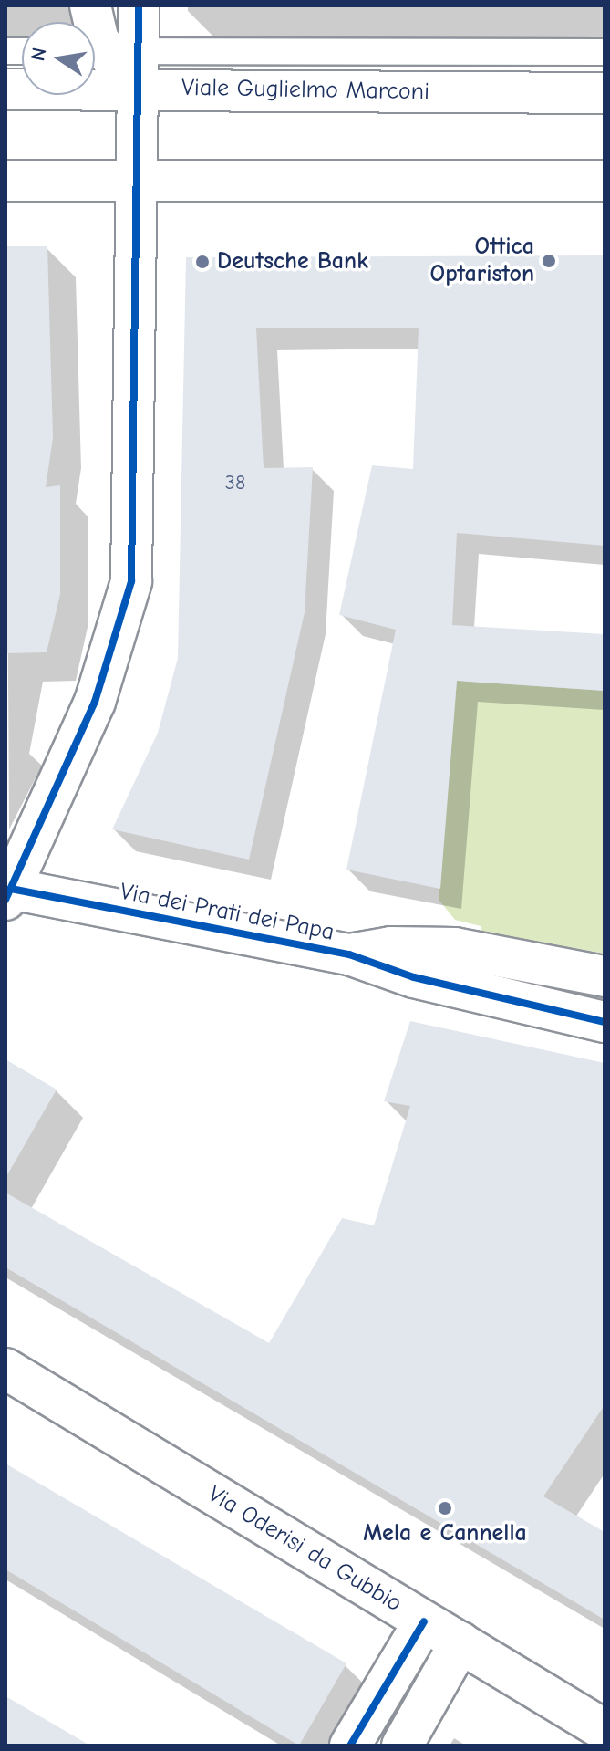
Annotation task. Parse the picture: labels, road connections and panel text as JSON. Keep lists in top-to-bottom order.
{
  "streets": {
    "street": ["Viale Guglielmo Marconi", "Via dei Prati dei Papa", "Via Oderisi da Gubbio"]
  },
  "places": ["Ottica Optariston", "Deutsche Bank", "Mela e Cannella"],
  "house_numbers": ["38"],
  "north": "left"
}
